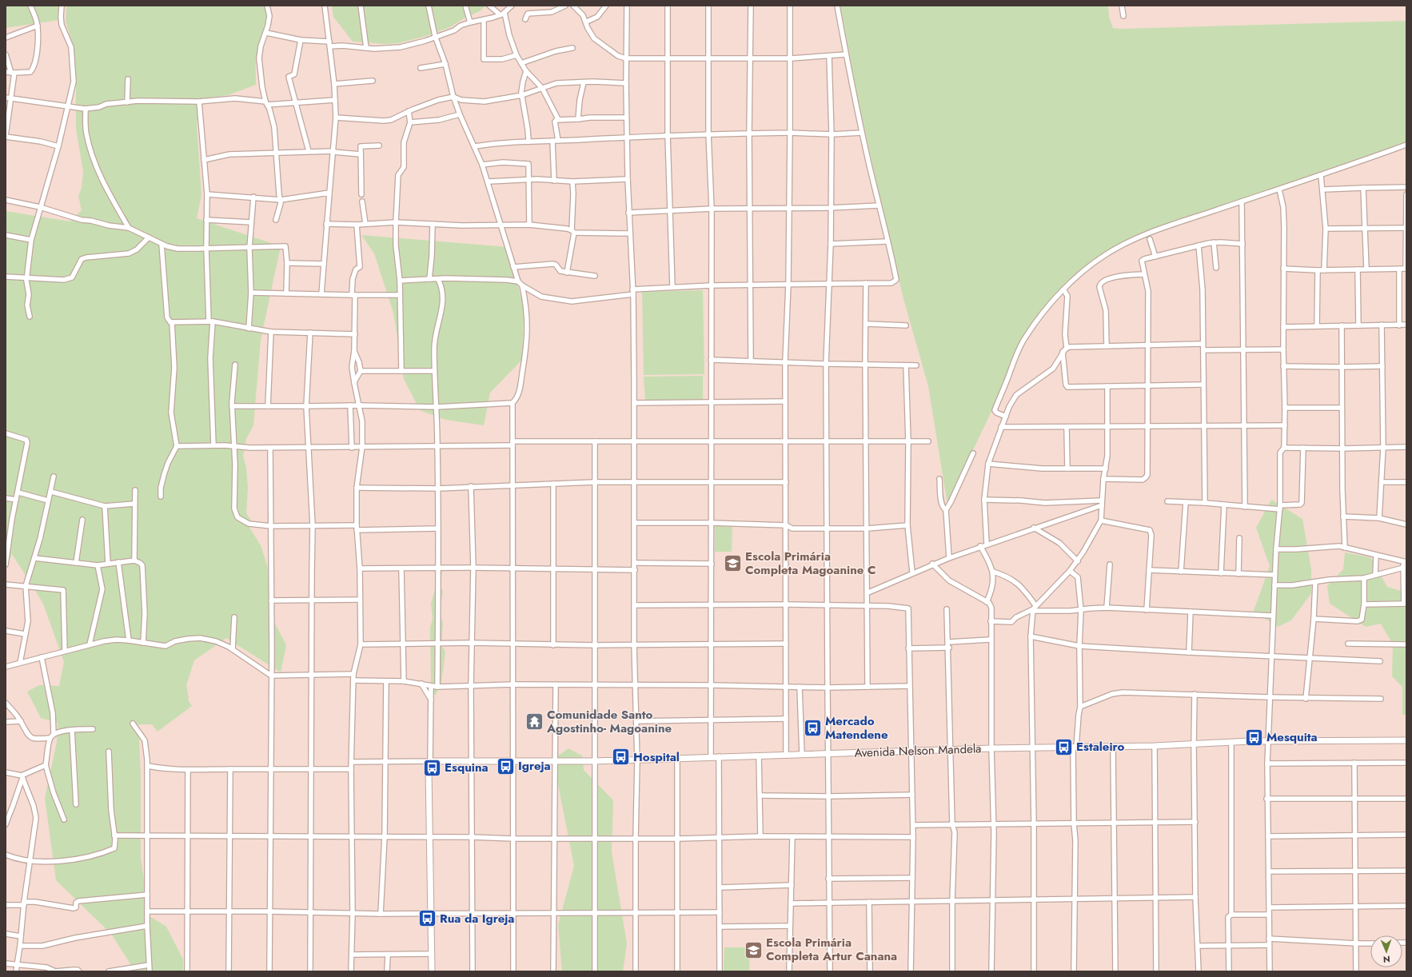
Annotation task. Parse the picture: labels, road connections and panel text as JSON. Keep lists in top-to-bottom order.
{
  "streets": {
    "street": ["Avenida Nelson Mandela"]
  },
  "places": {
    "school or university": ["Escola Primária Completa Magoanine C", "Escola Primária Completa Artur Canana"],
    "temple": ["Comunidade Santo Agostinho- Magoanine"],
    "bus stop": [
      "Mercado Matendene",
      "Mesquita",
      "Estaleiro",
      "Hospital",
      "Igreja",
      "Esquina",
      "Rua da Igreja"
    ]
  },
  "north": "bottom"
}
